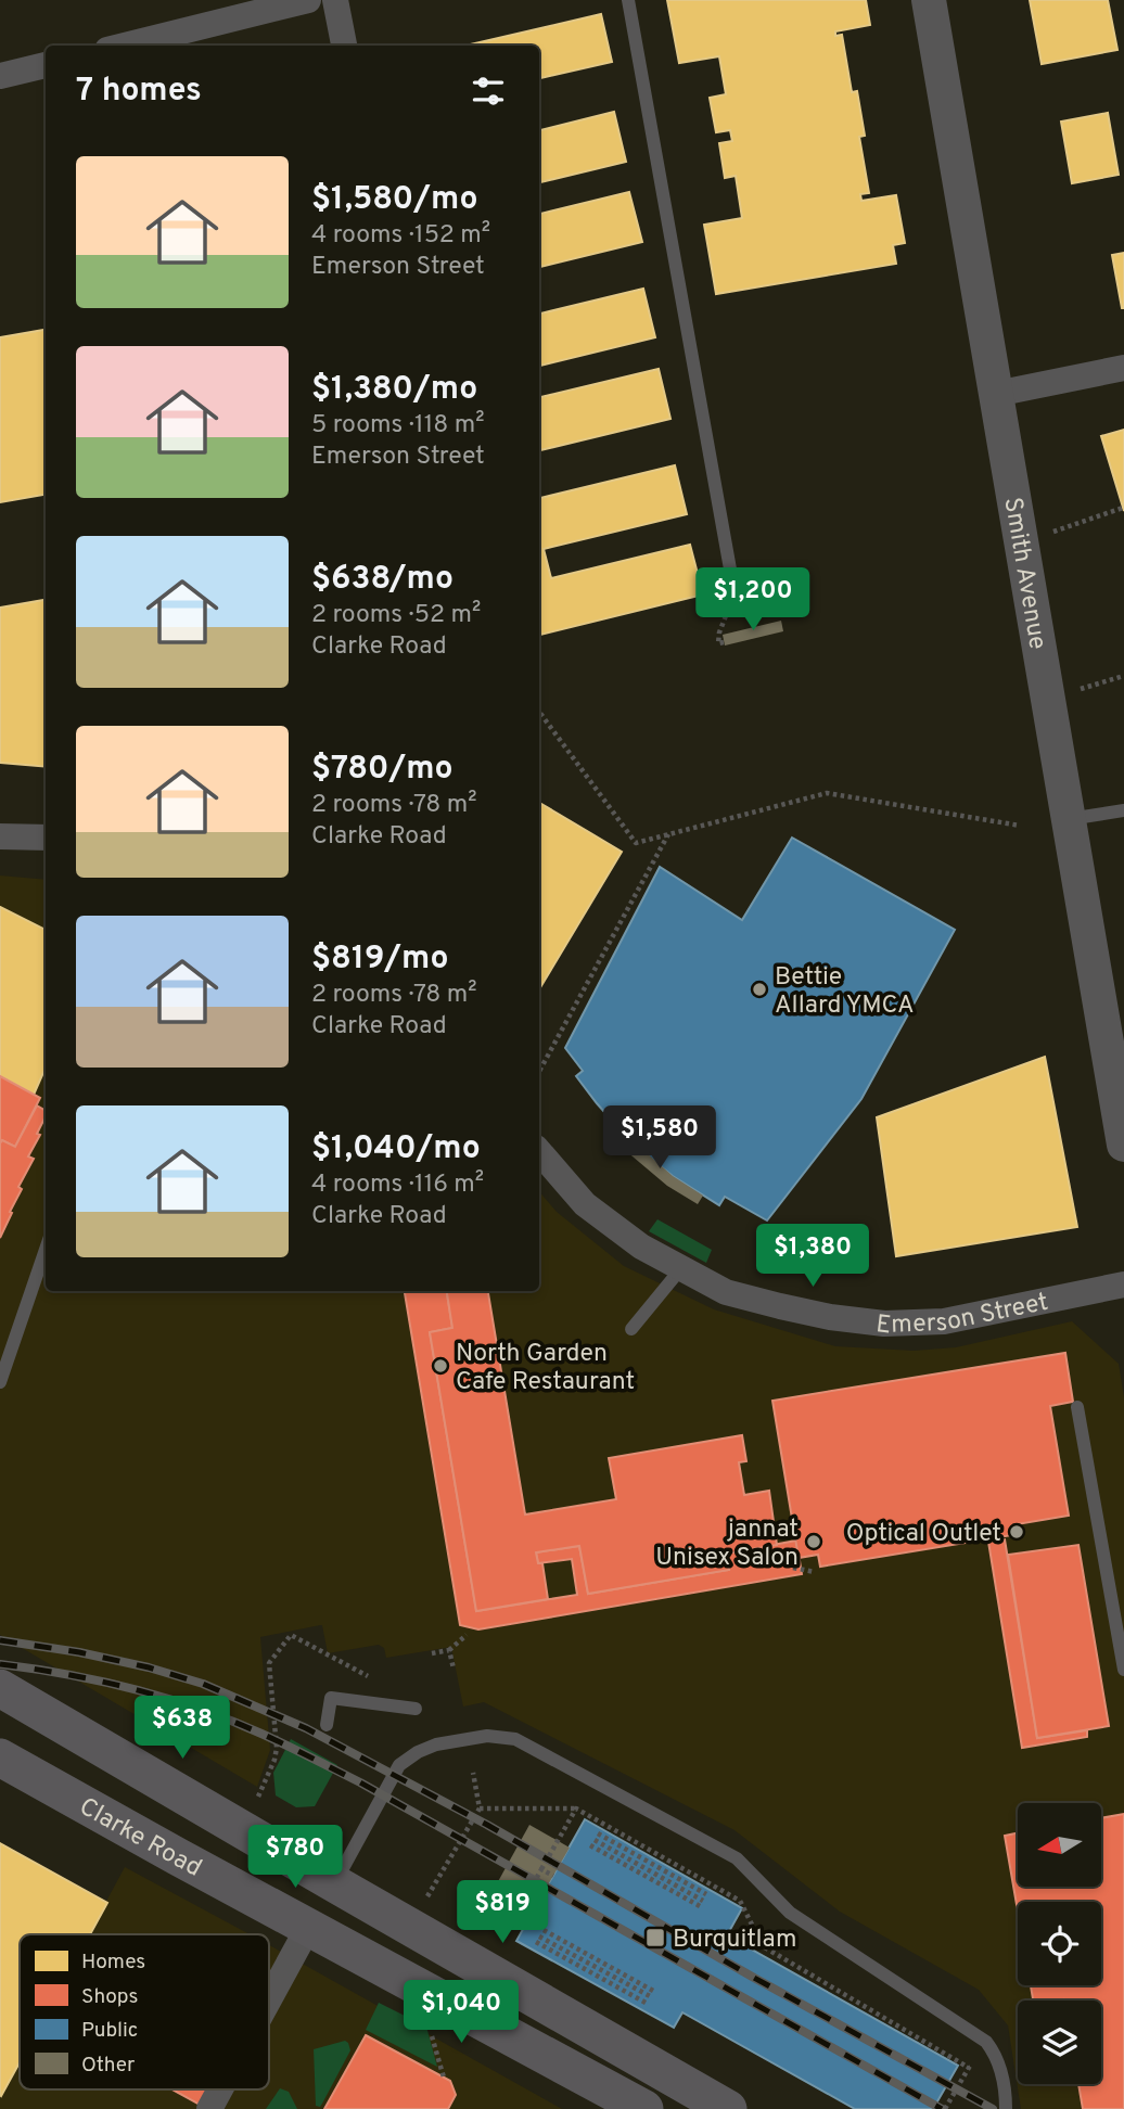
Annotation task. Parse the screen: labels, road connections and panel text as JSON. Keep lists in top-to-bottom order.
{
  "streets": {
    "main road": ["Clarke Road"],
    "street": ["Smith Avenue", "Emerson Street"]
  },
  "places": {
    "other": [
      "Bettie Allard YMCA",
      "North Garden Cafe Restaurant",
      "Optical Outlet",
      "jannat Unisex Salon"
    ],
    "transit": ["Burquitlam"]
  },
  "legend": [
    "Homes",
    "Shops",
    "Public",
    "Other"
  ],
  "north": "left",
  "page": {
    "heading": "7 homes",
    "list": [
      {
        "name": "$1,580/mo",
        "note": "4 rooms · 152 m² · Emerson Street"
      },
      {
        "name": "$1,380/mo",
        "note": "5 rooms · 118 m² · Emerson Street"
      },
      {
        "name": "$638/mo",
        "note": "2 rooms · 52 m² · Clarke Road"
      },
      {
        "name": "$780/mo",
        "note": "2 rooms · 78 m² · Clarke Road"
      },
      {
        "name": "$819/mo",
        "note": "2 rooms · 78 m² · Clarke Road"
      },
      {
        "name": "$1,040/mo",
        "note": "4 rooms · 116 m² · Clarke Road"
      }
    ],
    "price": [
      "$1,200",
      "$1,580",
      "$1,380",
      "$638",
      "$780",
      "$819",
      "$1,040"
    ]
  }
}
